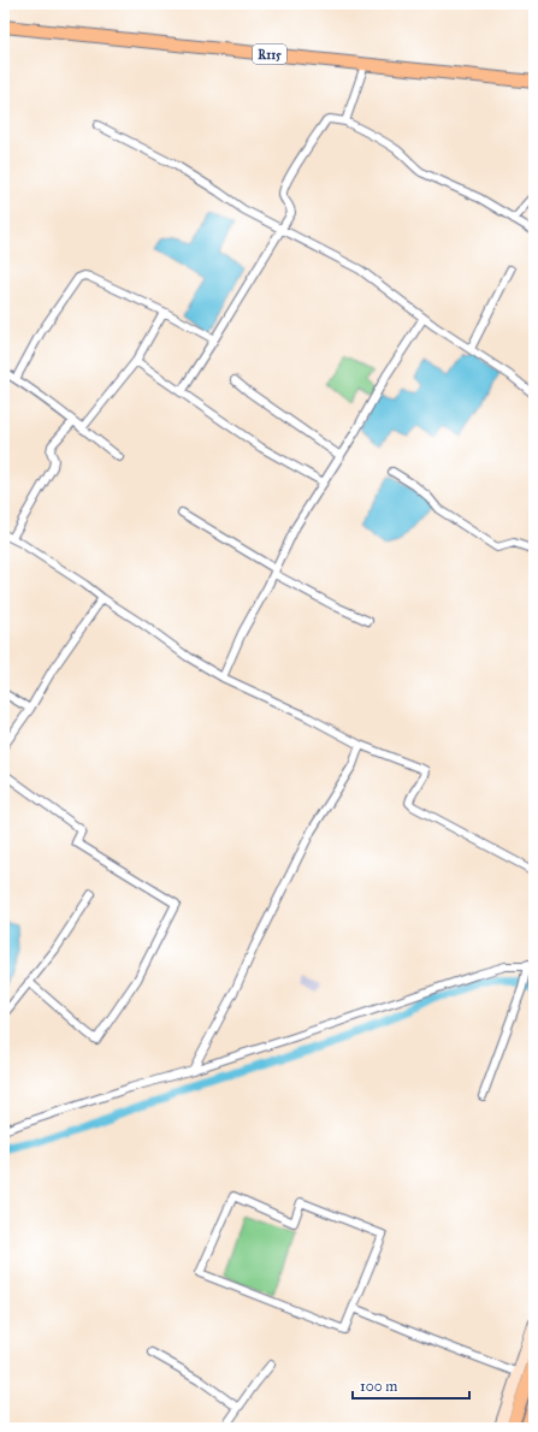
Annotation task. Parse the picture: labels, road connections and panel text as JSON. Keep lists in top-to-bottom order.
{
  "streets": {
    "main road": ["R115"]
  },
  "scale_bar": "100 m"
}
